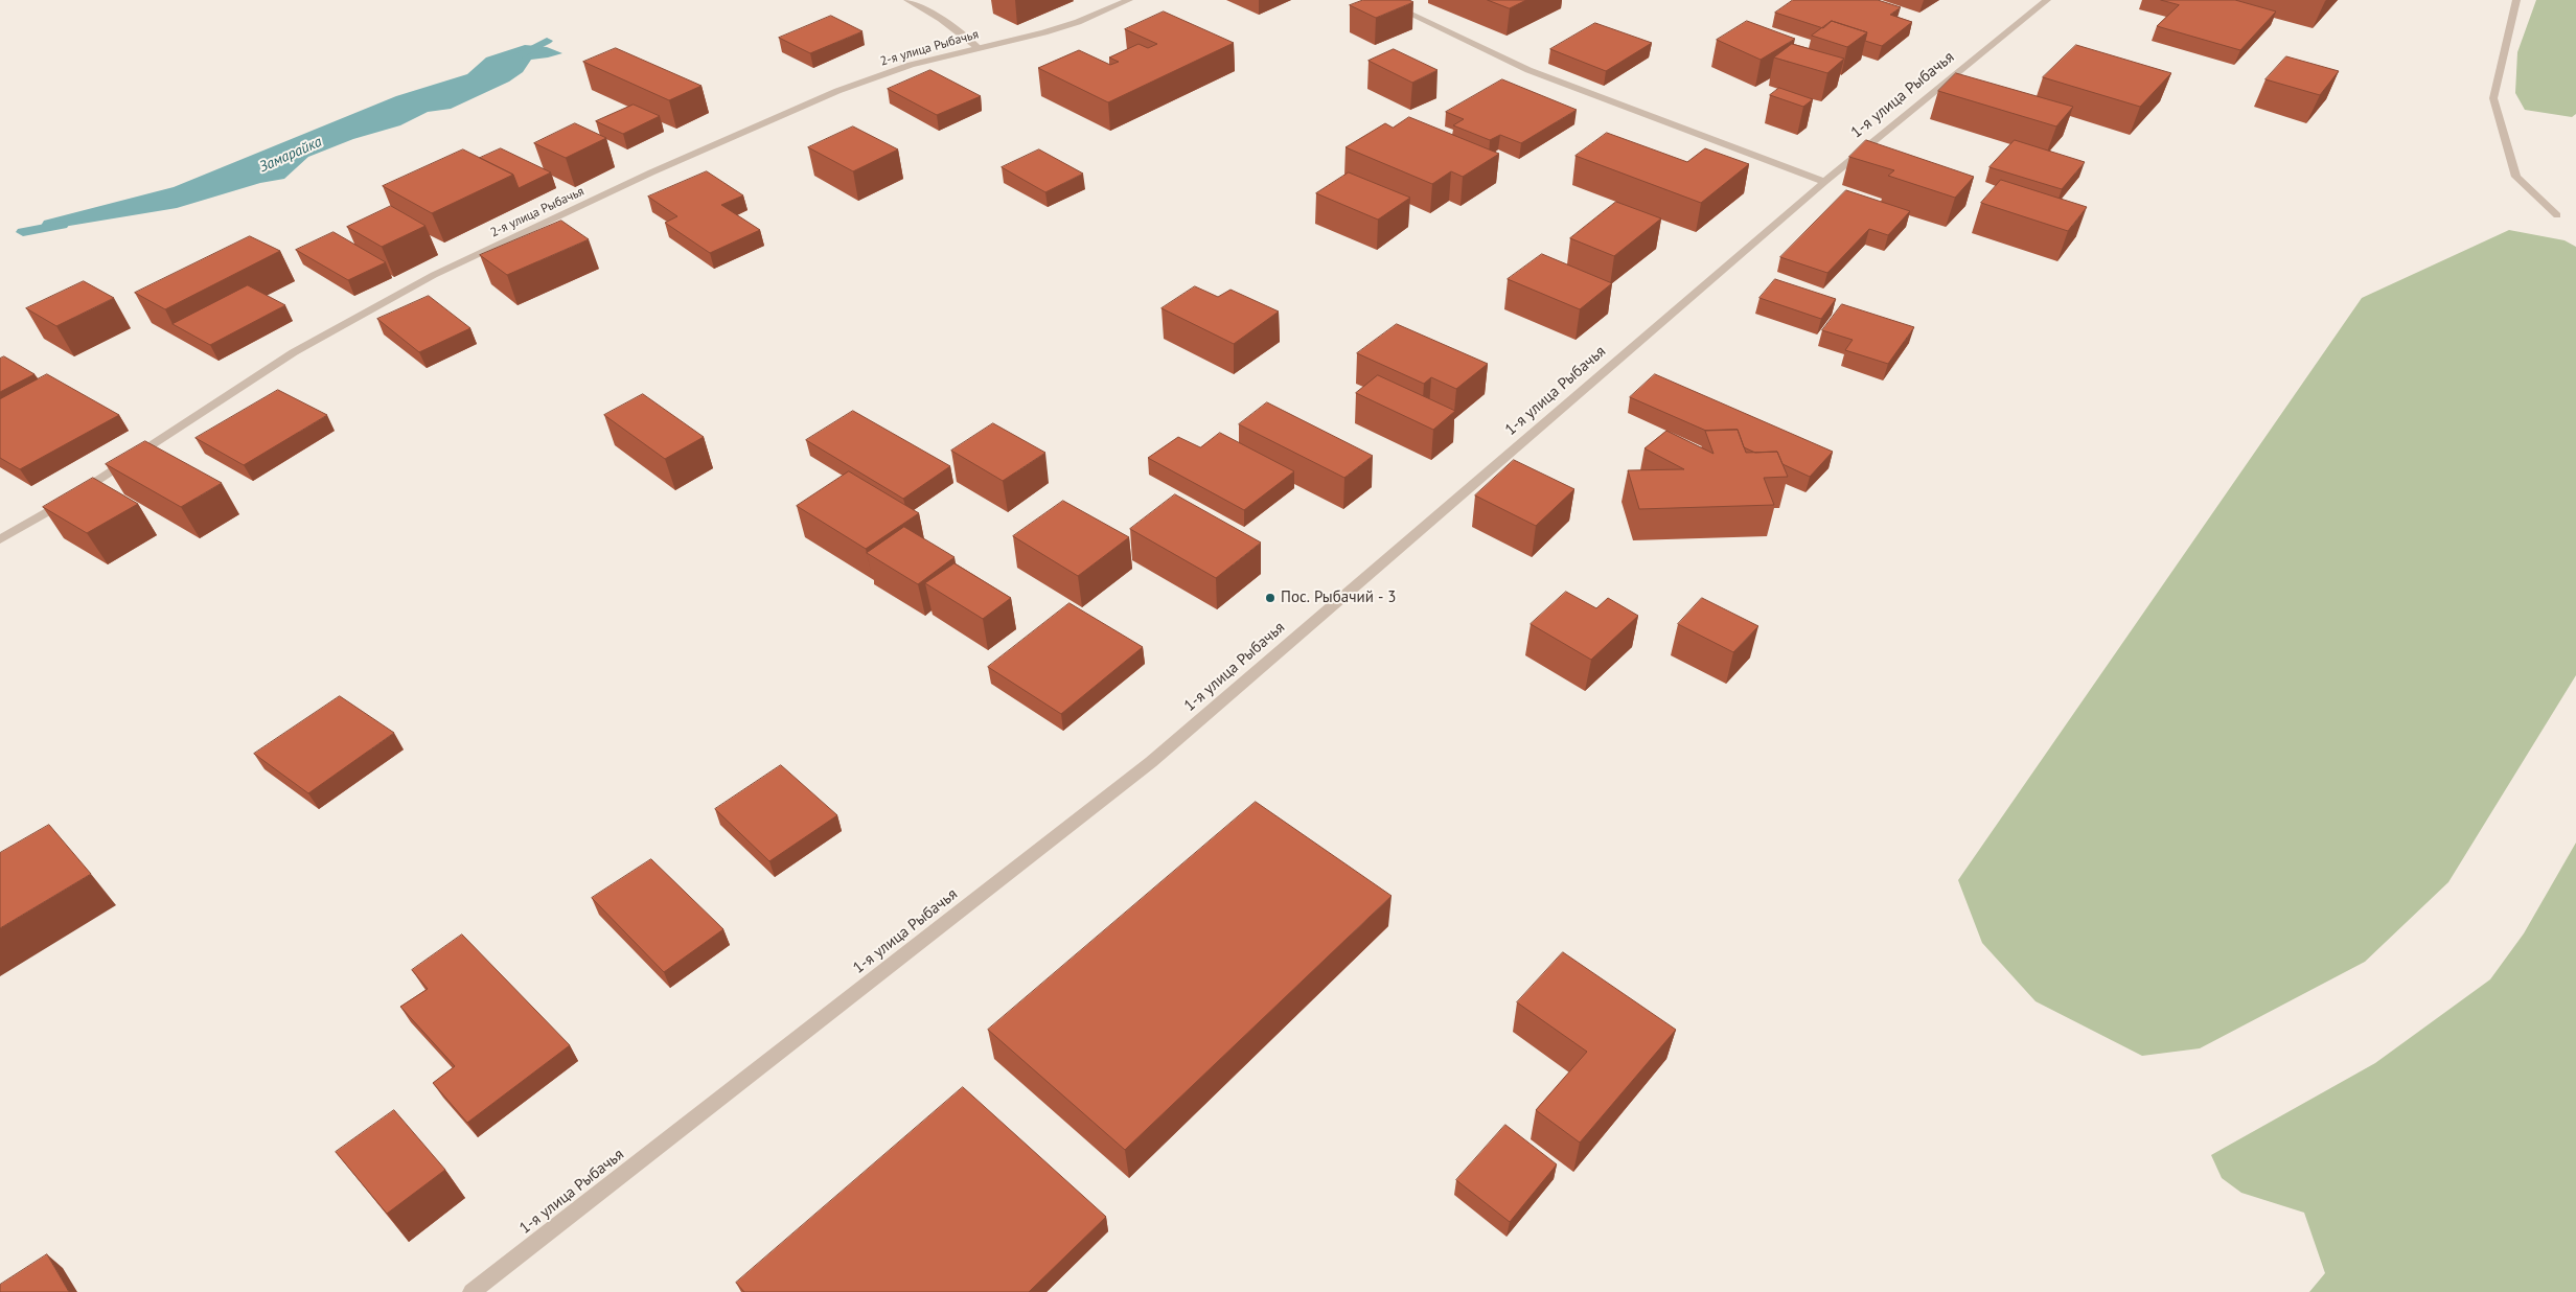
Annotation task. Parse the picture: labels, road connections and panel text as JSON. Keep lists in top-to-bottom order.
{
  "streets": {
    "street": ["2-я улица Рыбачья", "1-я улица Рыбачья"]
  },
  "water": ["Замарайка"],
  "places": ["Пос. Рыбачий - 3"]
}
